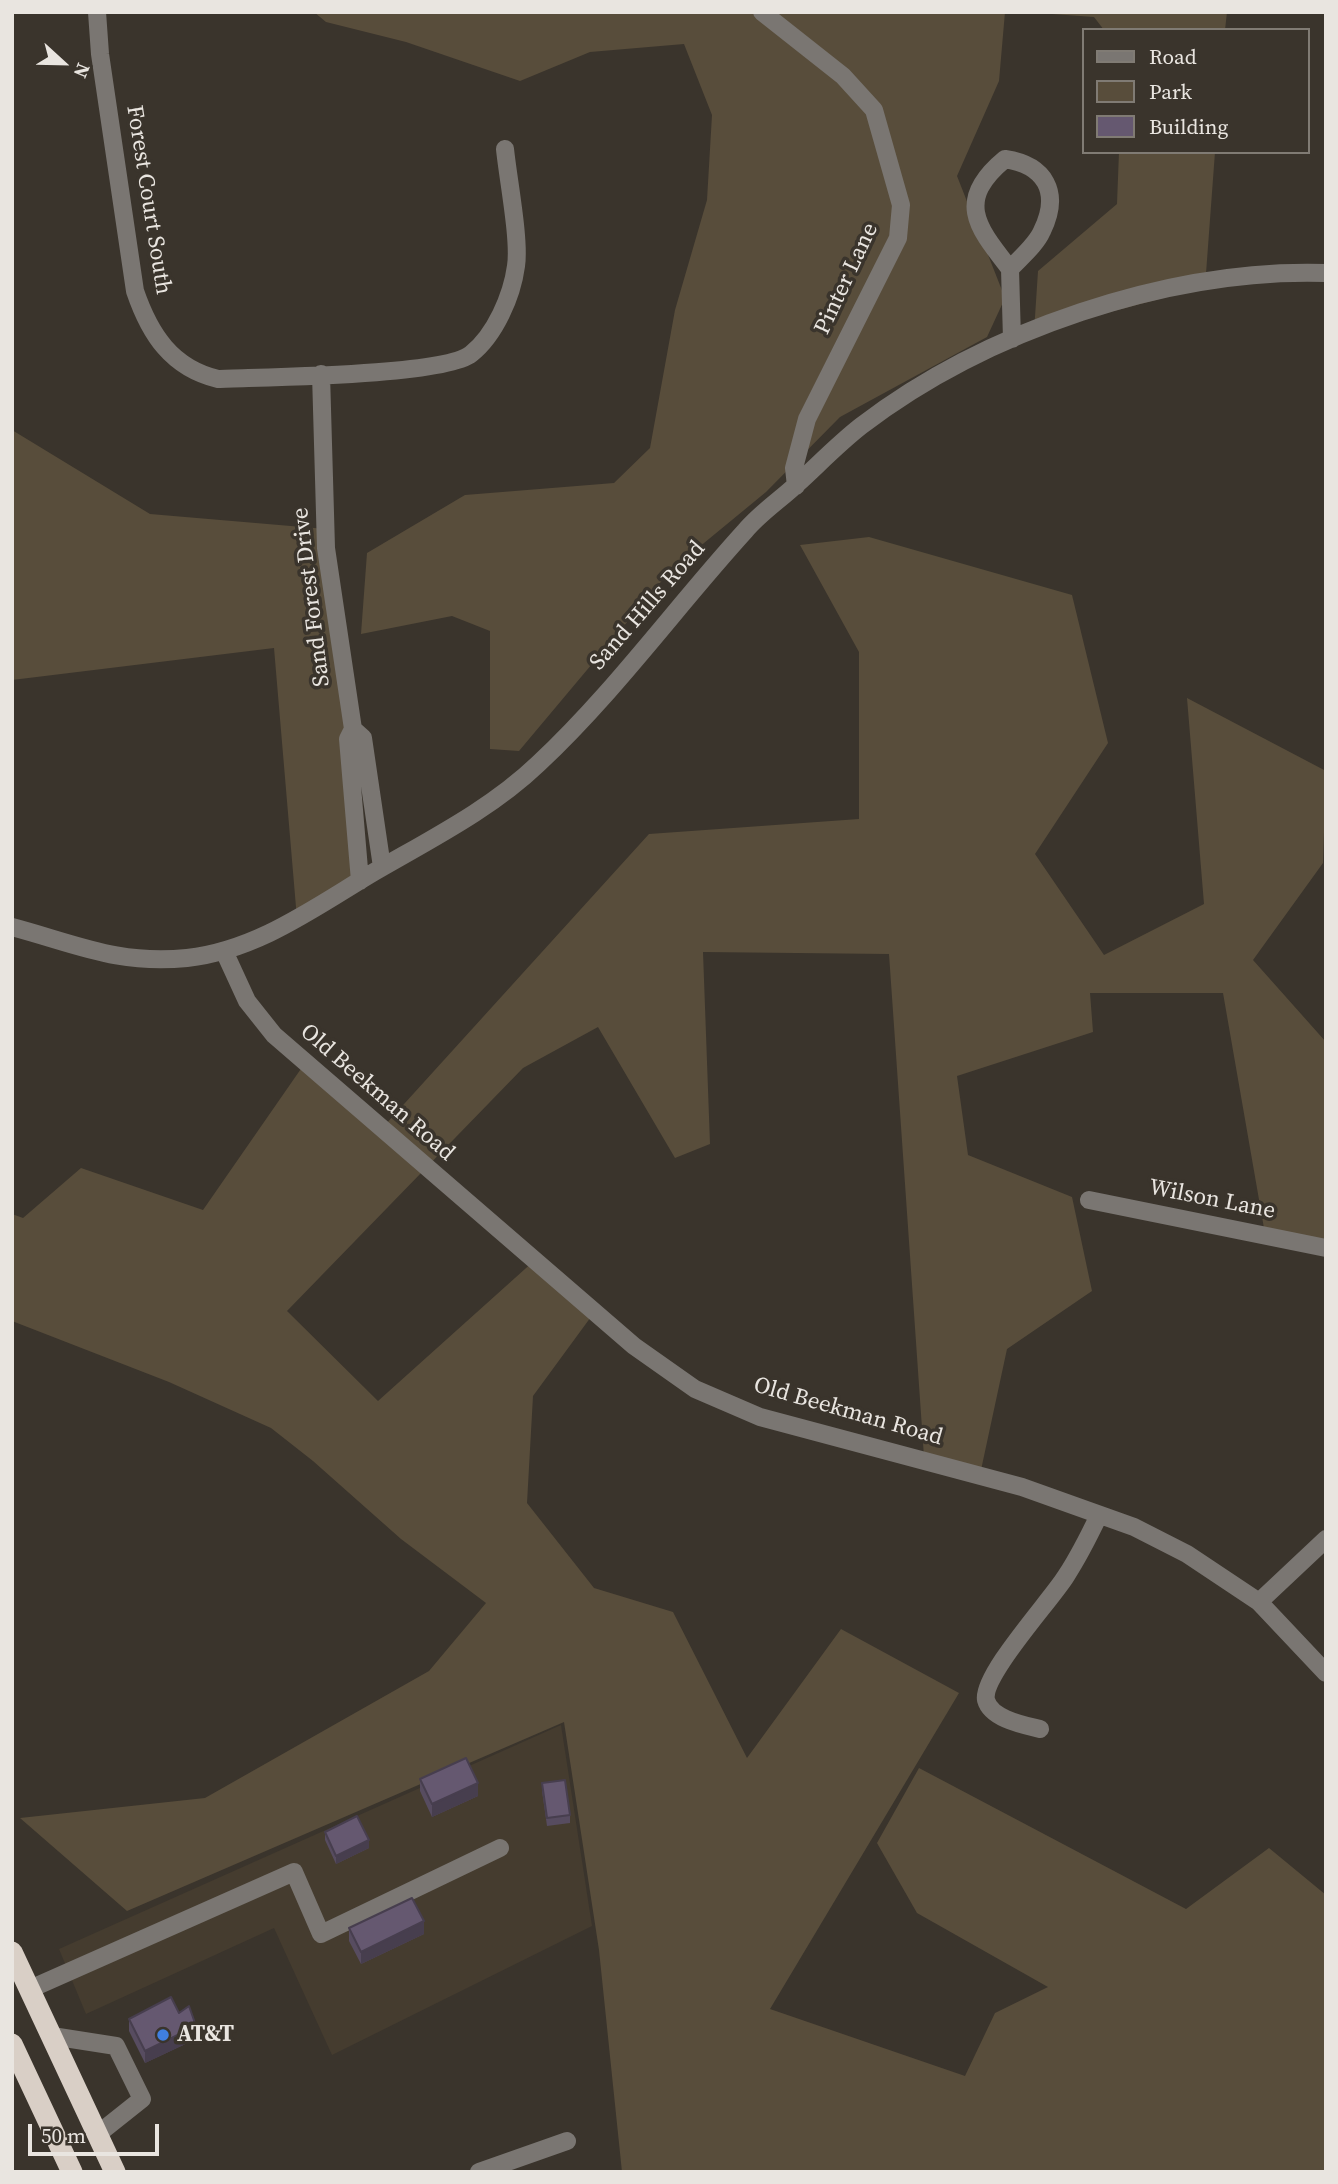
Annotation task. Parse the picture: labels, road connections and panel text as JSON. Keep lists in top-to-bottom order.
{
  "streets": {
    "street": [
      "Forest Court South",
      "Pinter Lane",
      "Sand Forest Drive",
      "Sand Hills Road",
      "Old Beekman Road",
      "Wilson Lane"
    ]
  },
  "crossings": [
    ["Forest Court South", "Sand Forest Drive"],
    ["Pinter Lane", "Sand Hills Road"],
    ["Sand Forest Drive", "Sand Hills Road"],
    ["Sand Hills Road", "Old Beekman Road"]
  ],
  "places": ["AT&T"],
  "legend": ["Road", "Park", "Building"],
  "scale_bar": "50 m",
  "north": "right"
}
